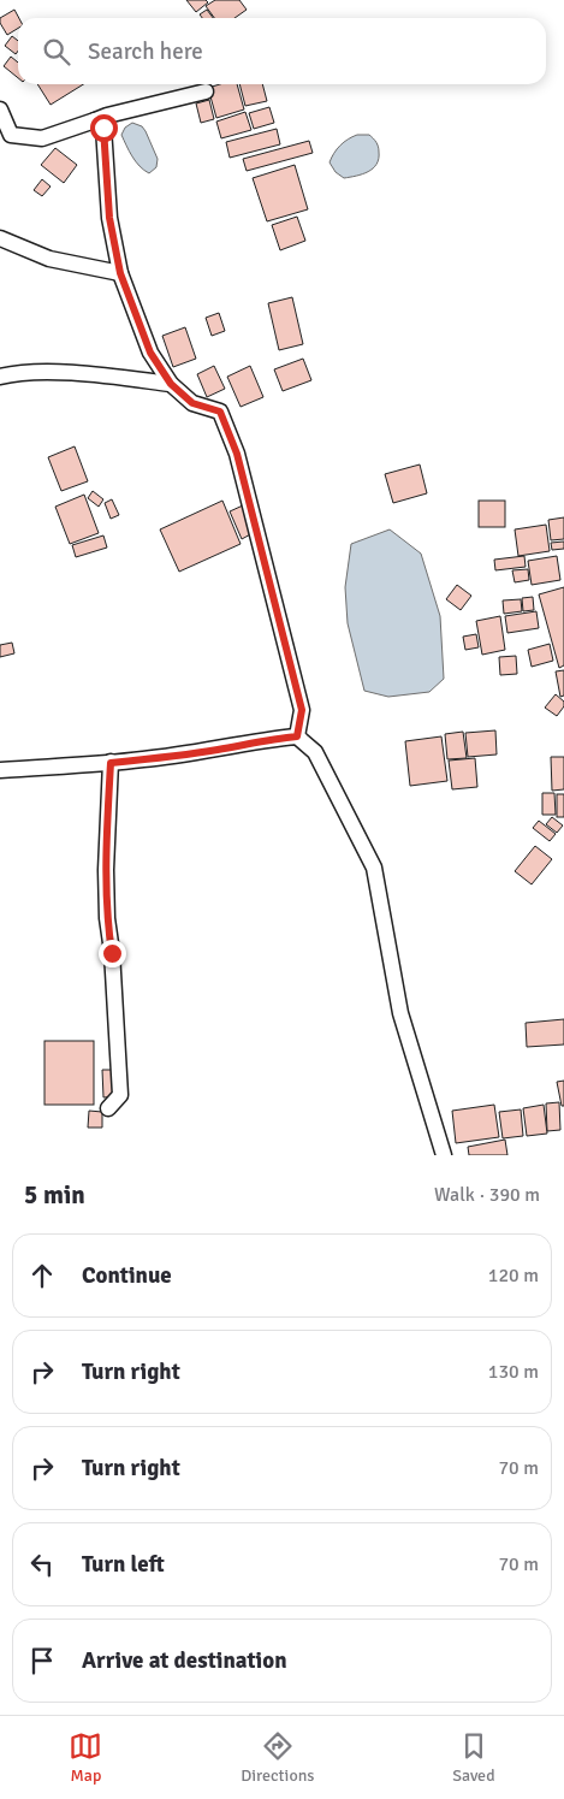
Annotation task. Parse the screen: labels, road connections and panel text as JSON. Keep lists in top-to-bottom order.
{
  "page": {
    "search": "Search here",
    "heading": ["5 min", "Walk · 390 m"],
    "list": [
      ["Continue", "120 m"],
      ["Turn right", "130 m"],
      ["Turn right", "70 m"],
      ["Turn left", "70 m"],
      "Arrive at destination"
    ],
    "nav": ["Map", "Directions", "Saved"]
  }
}
